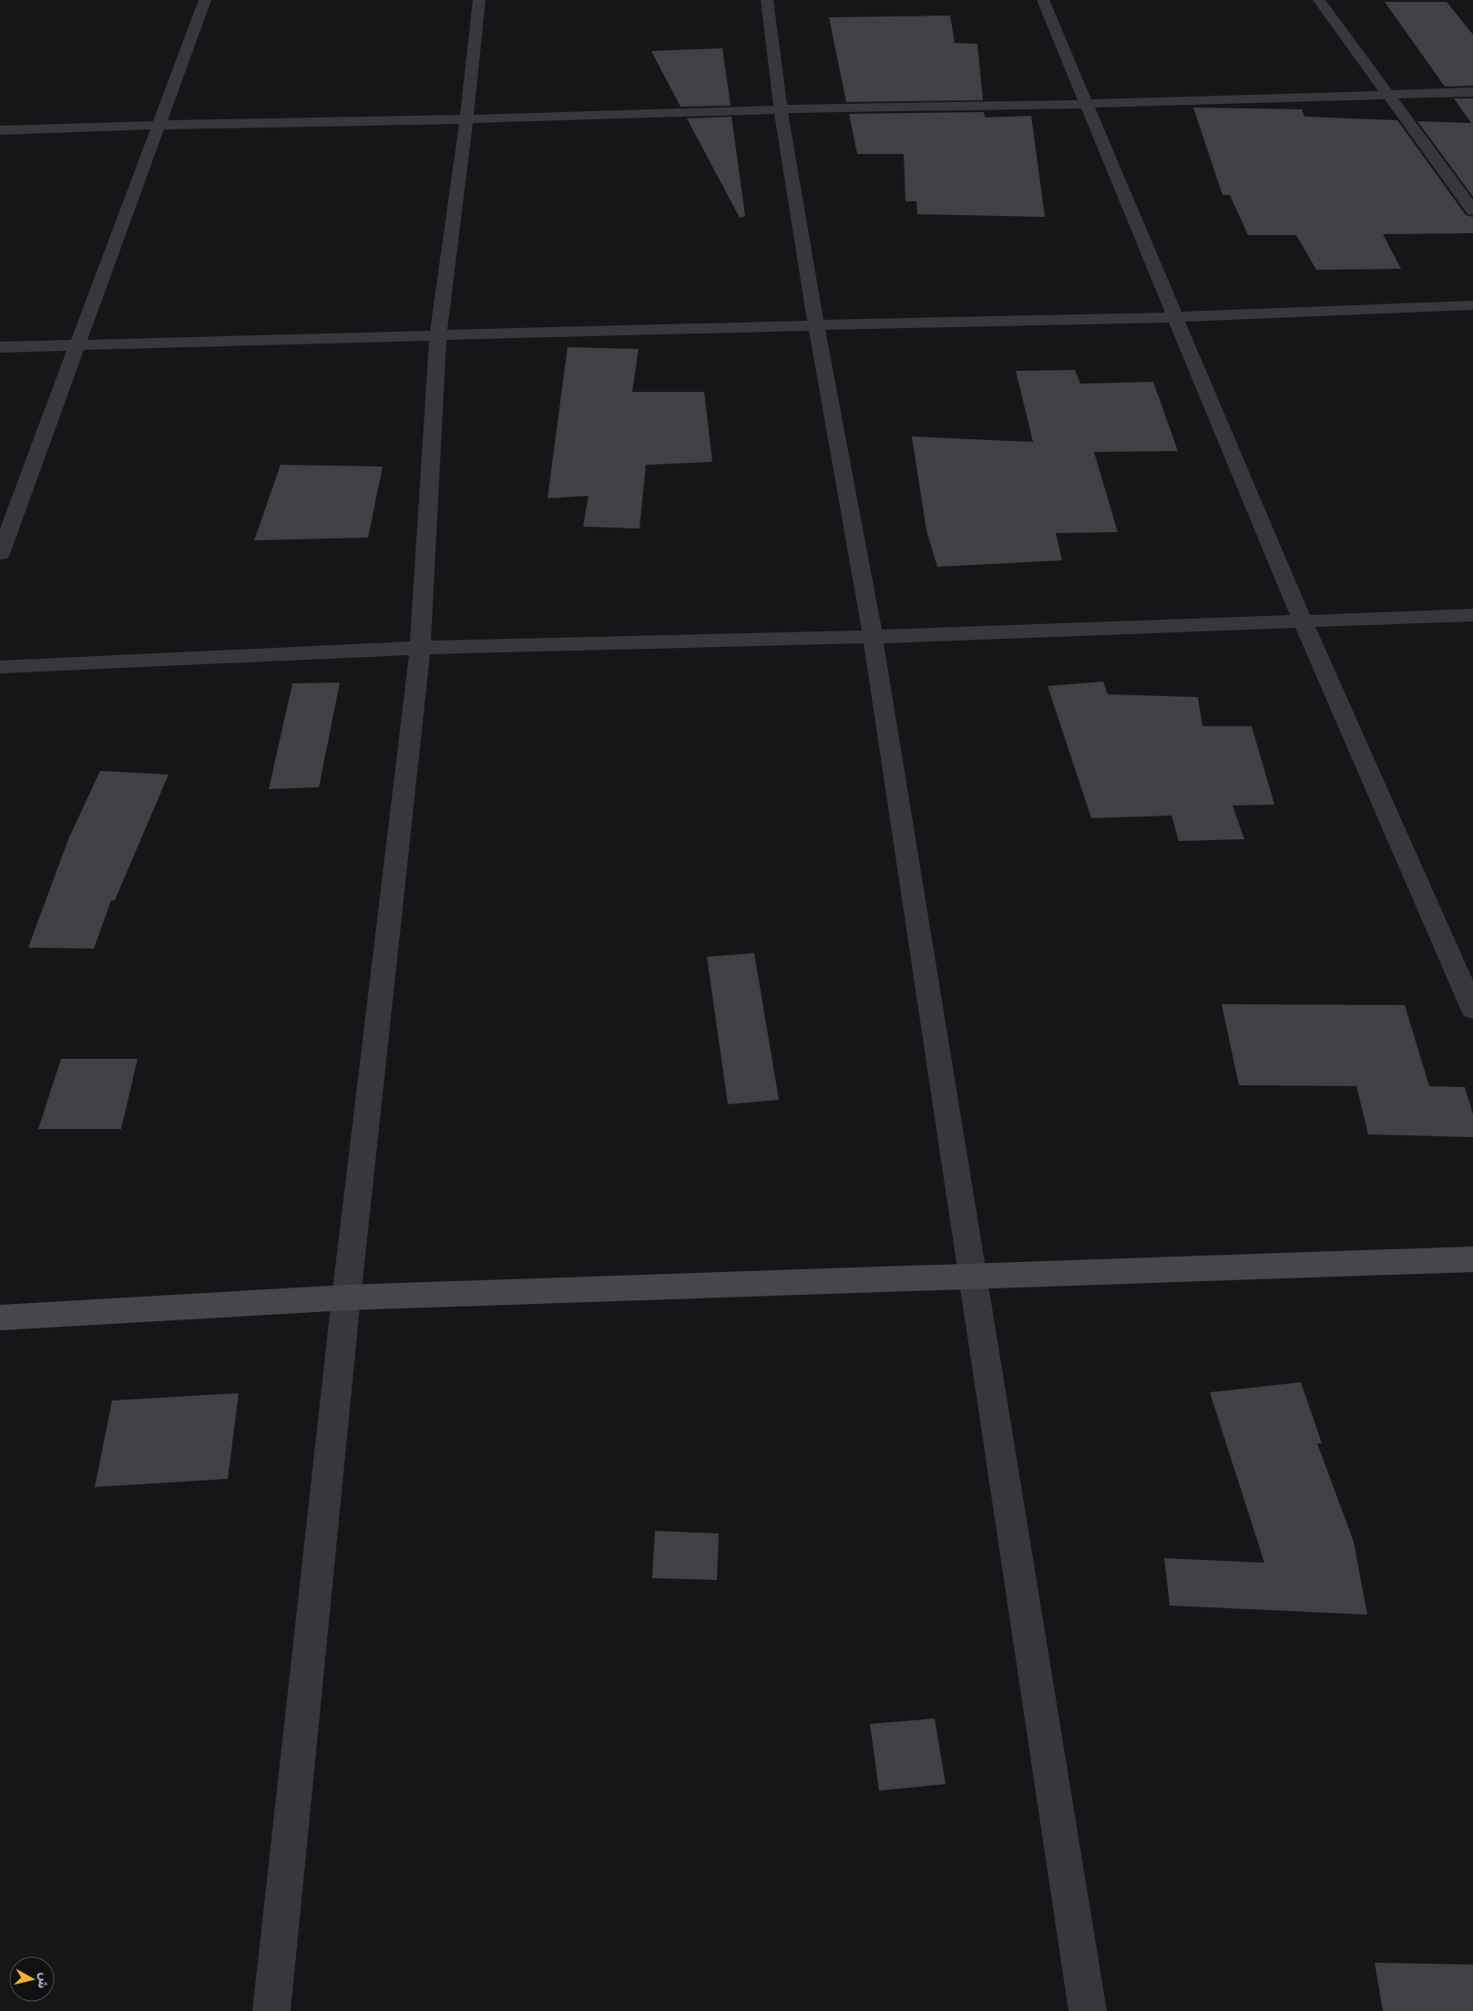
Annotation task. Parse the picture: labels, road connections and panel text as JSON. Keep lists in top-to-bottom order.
{
  "north": "right"
}
